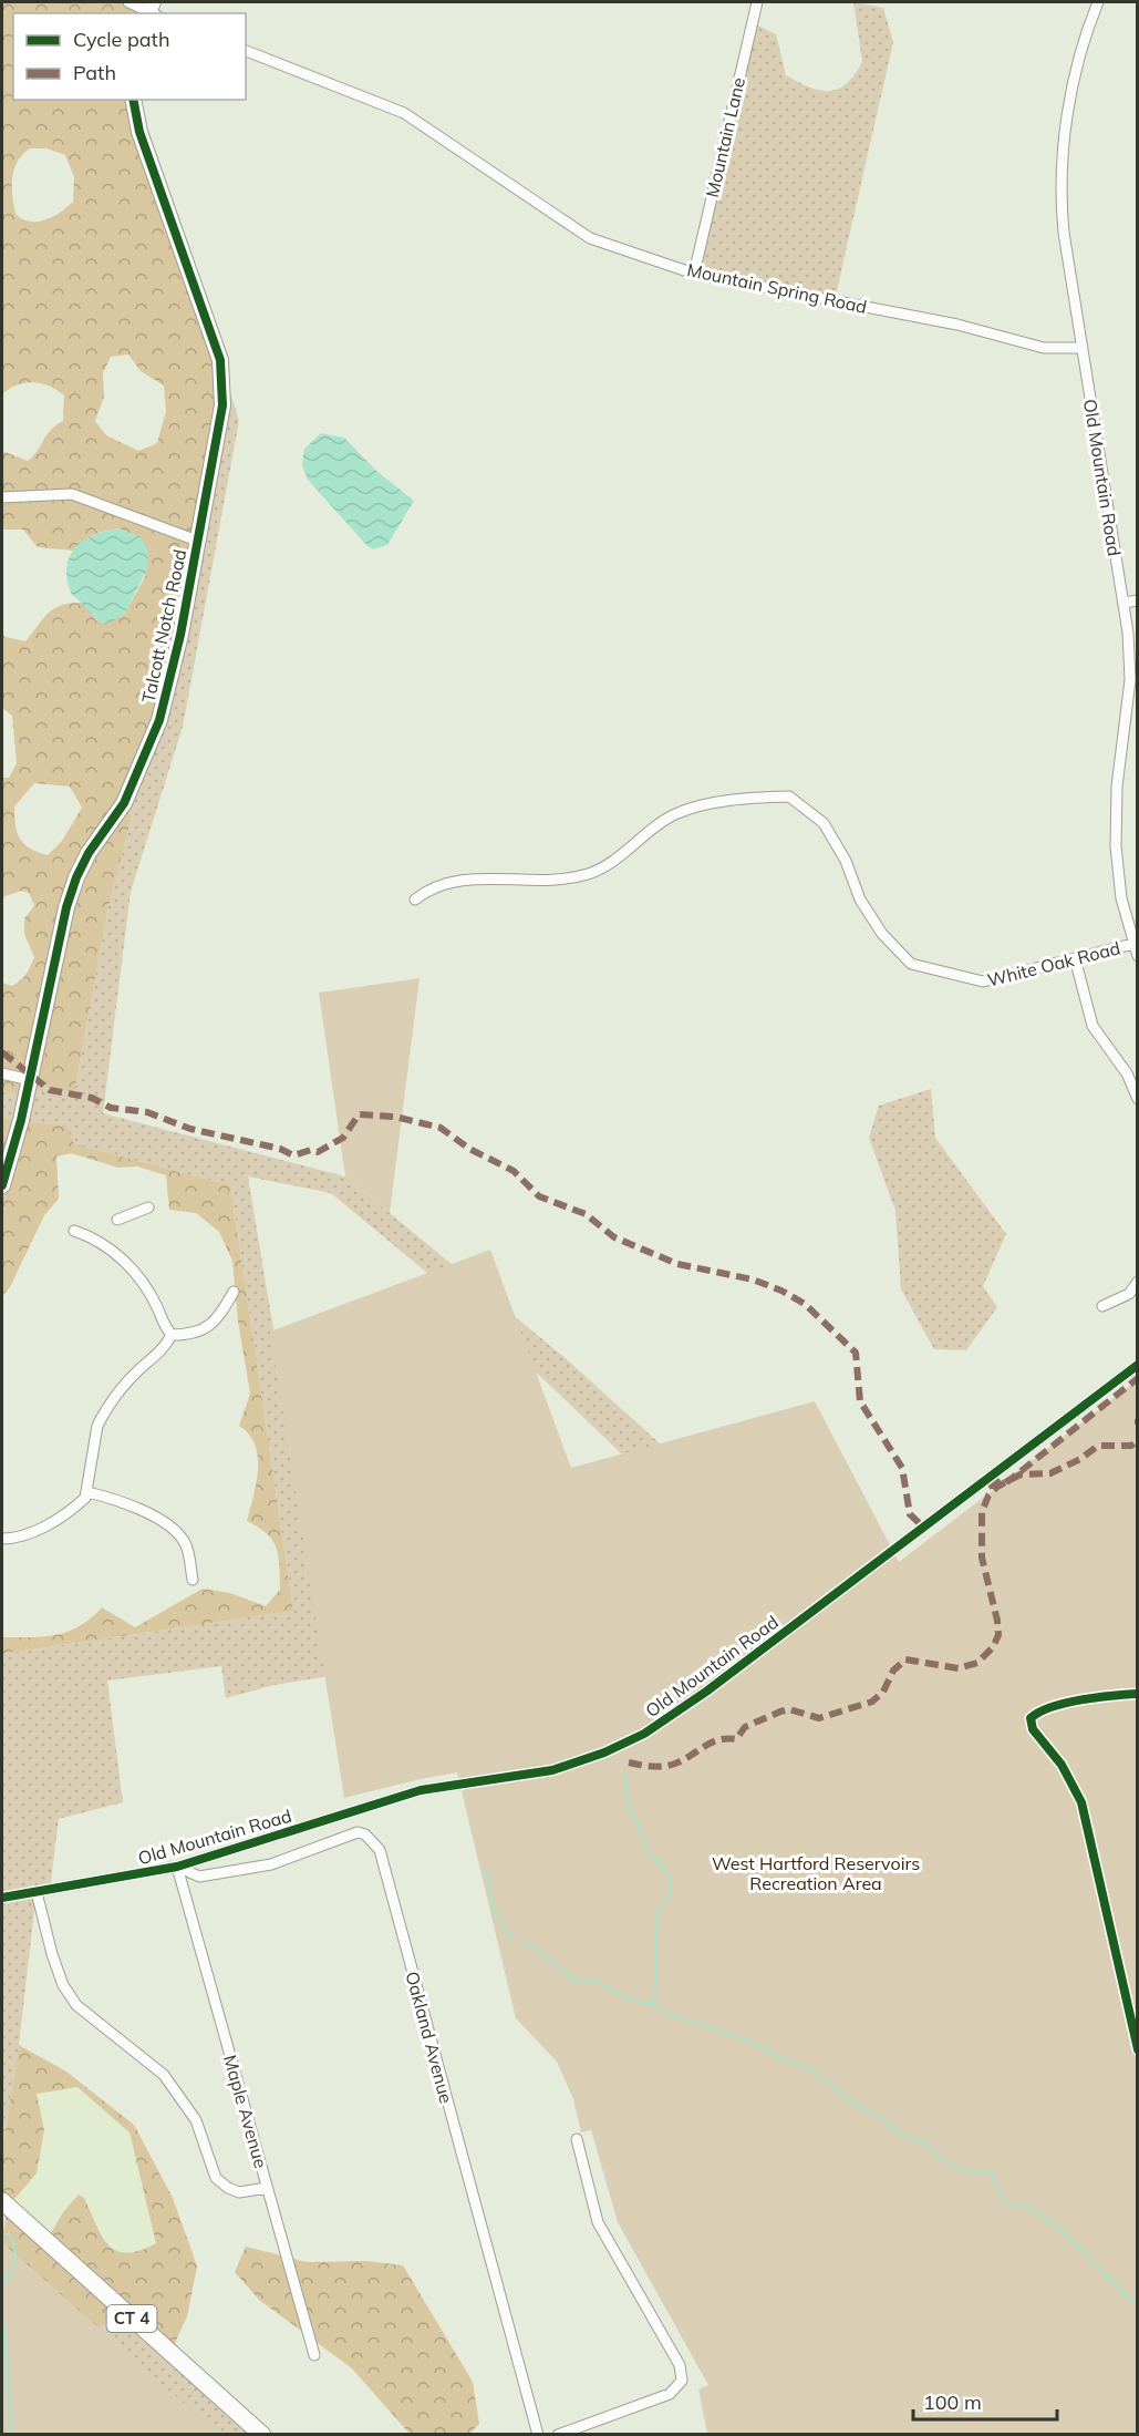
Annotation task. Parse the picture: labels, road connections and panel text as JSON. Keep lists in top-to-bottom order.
{
  "streets": {
    "main road": ["CT 4"],
    "street": [
      "Mountain Lane",
      "Mountain Spring Road",
      "Old Mountain Road",
      "Talcott Notch Road",
      "White Oak Road",
      "Oakland Avenue",
      "Maple Avenue"
    ]
  },
  "crossings": [
    ["Mountain Lane", "Mountain Spring Road"],
    ["Mountain Spring Road", "Old Mountain Road"],
    ["Old Mountain Road", "White Oak Road"],
    ["Old Mountain Road", "Oakland Avenue"],
    ["Old Mountain Road", "Maple Avenue"],
    ["Oakland Avenue", "Maple Avenue"]
  ],
  "parks": ["West Hartford Reservoirs Recreation Area"],
  "legend": ["Cycle path", "Path"],
  "scale_bar": "100 m"
}
